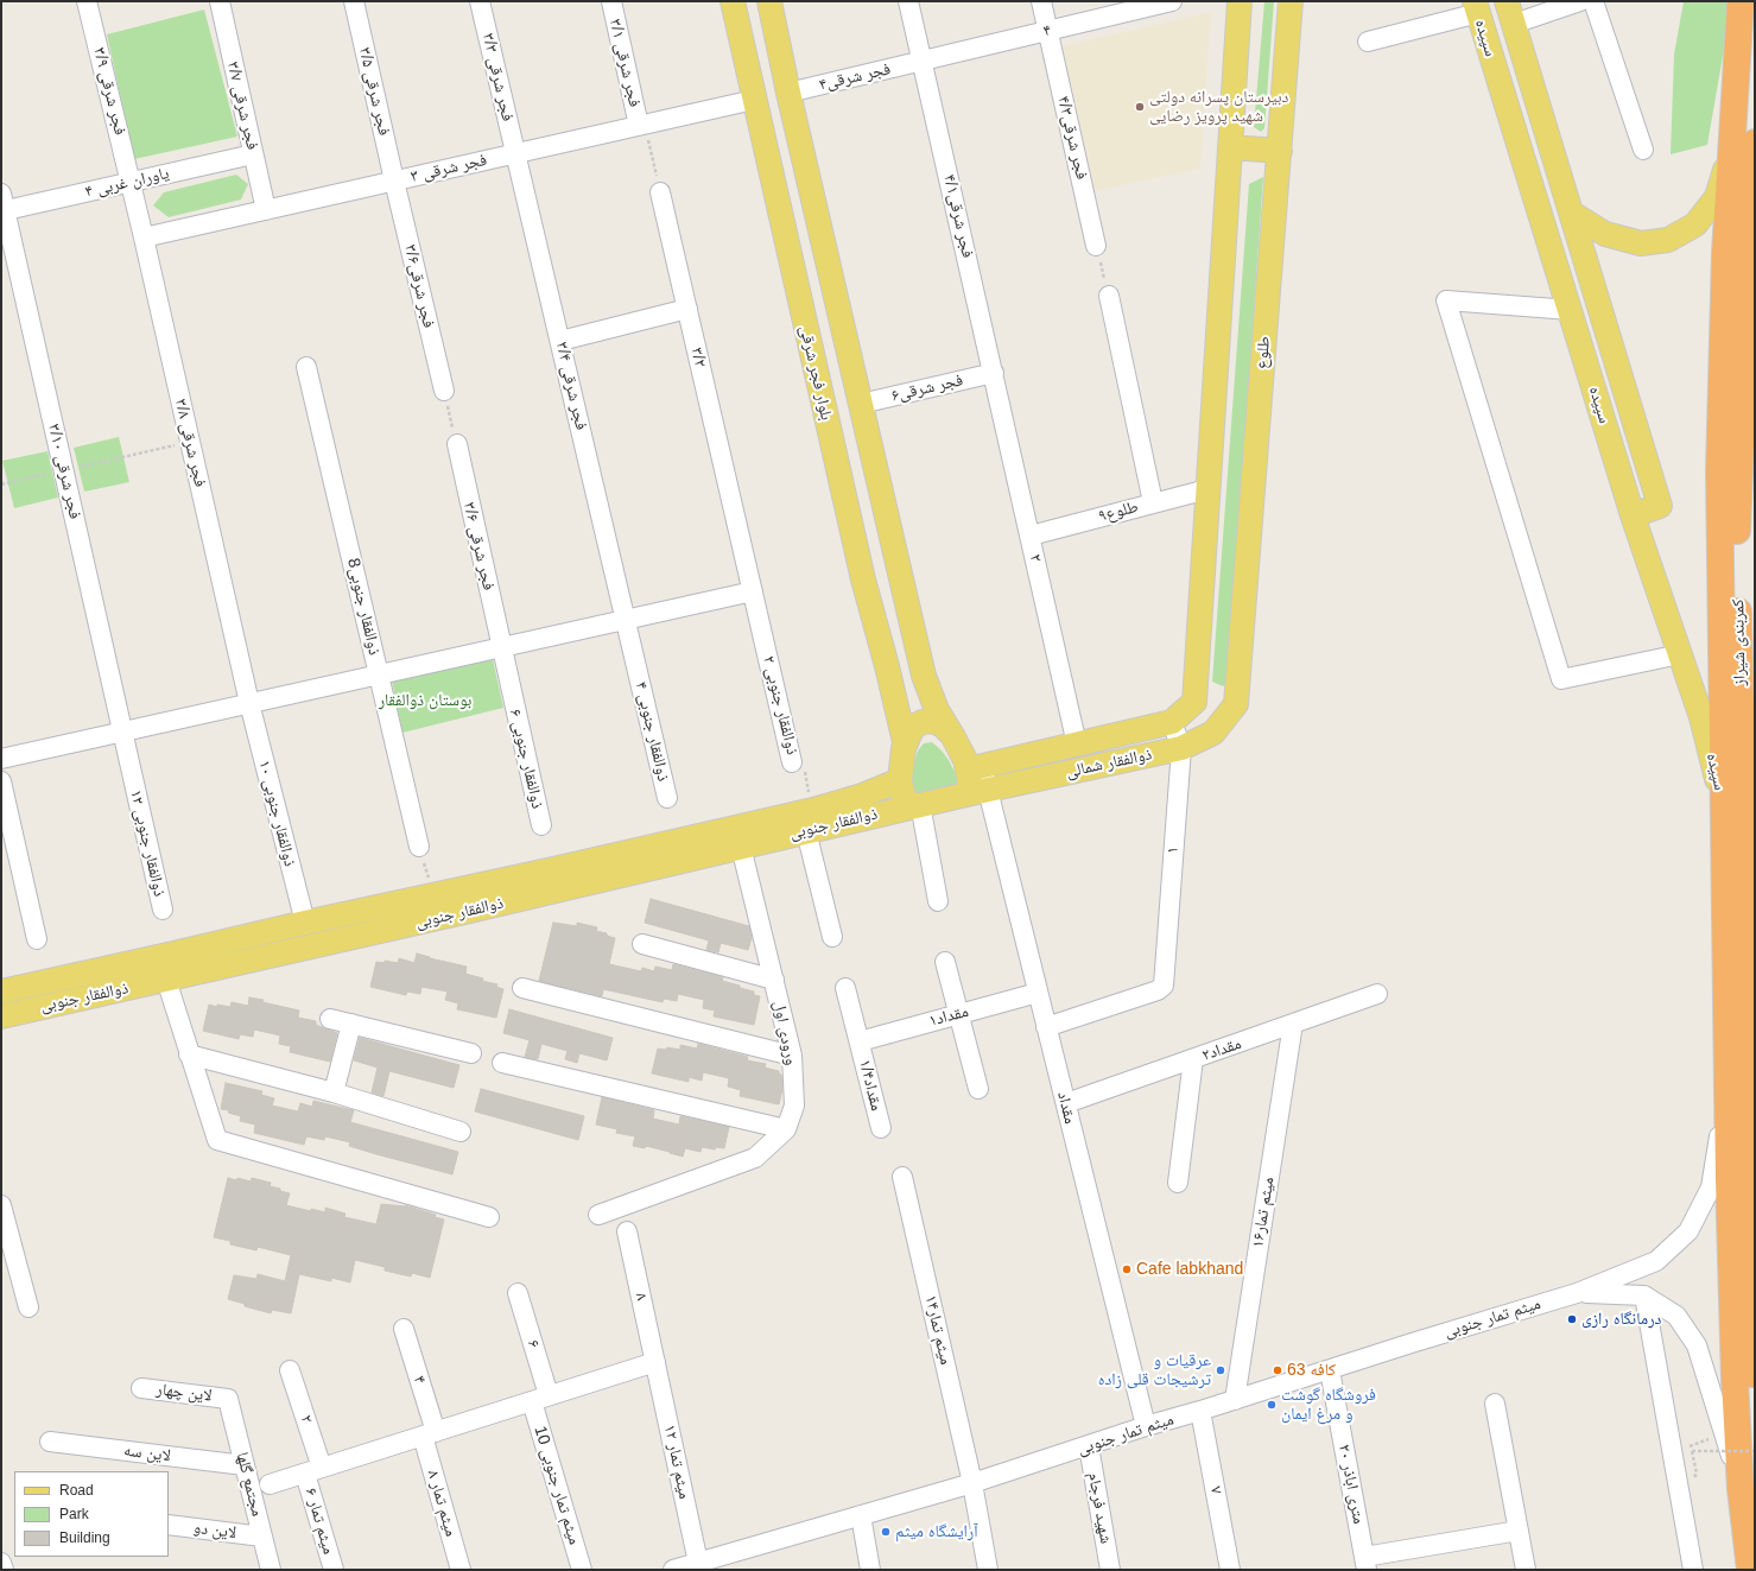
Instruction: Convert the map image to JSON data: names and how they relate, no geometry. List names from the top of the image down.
{
  "streets": {
    "highway": ["کمربندی شیراز"],
    "main road": [
      "سپیده",
      "طلوع",
      "بلوار فجر شرقی",
      "ذوالفقار شمالی",
      "ذوالفقار جنوبی"
    ],
    "street": [
      "۴",
      "۳/۱ فجر شرقی",
      "۳/۳ فجر شرقی",
      "فجر شرقی۴",
      "۳/۹ فجر شرقی",
      "۳/۵ فجر شرقی",
      "۳/۷ فجر شرقی",
      "فجر شرقی۴/۳",
      "۳ فجر شرقی",
      "۴ یاوران غربی",
      "فجر شرقی۴/۱",
      "فجر شرقی۳/۶",
      "۳/۲",
      "۳/۴ فجر شرقی",
      "فجر شرقی۶",
      "۳/۸ فجر شرقی",
      "۳/۱۰ فجر شرقی",
      "طلوع۹",
      "۳/۶ فجر شرقی",
      "۲",
      "8ذوالفقار جنوبی",
      "۲ ذوالفقار جنوبی",
      "۴ ذوالفقار جنوبی",
      "۶ ذوالفقار جنوبی",
      "۱۰ ذوالفقار جنوبی",
      "۱۲ ذوالفقار جنوبی",
      "۱",
      "مقداد۱",
      "ورودی اول",
      "مقداد۲",
      "مقداد۱/۴",
      "مقداد",
      "میثم تمار۱۶",
      "۸",
      "میثم تمار جنوبی",
      "میثم تمار۱۴",
      "۶",
      "لاین چهار",
      "لاین سه",
      "میثم تمار ۱۲",
      "مجتمع گلها",
      "۲۰ متری اباذر",
      "میثم تمار جنوبی 10",
      "۷",
      "میثم تمار ۸",
      "شهید فرجام",
      "میثم تمار ۶",
      "لاین دو"
    ]
  },
  "crossings": [
    ["۴", "فجر شرقی۴"],
    ["۴", "فجر شرقی۴/۳"],
    ["۴", "فجر شرقی۴/۱"],
    ["۴", "میثم تمار ۸"],
    ["۳/۱ فجر شرقی", "۳ فجر شرقی"],
    ["۳/۳ فجر شرقی", "۳ فجر شرقی"],
    ["۳/۳ فجر شرقی", "۳/۴ فجر شرقی"],
    ["فجر شرقی۴", "فجر شرقی۴/۱"],
    ["۳/۹ فجر شرقی", "۴ یاوران غربی"],
    ["۳/۹ فجر شرقی", "۳/۸ فجر شرقی"],
    ["۳/۵ فجر شرقی", "۳ فجر شرقی"],
    ["۳/۵ فجر شرقی", "فجر شرقی۳/۶"],
    ["۳/۷ فجر شرقی", "۳ فجر شرقی"],
    ["۳/۷ فجر شرقی", "۴ یاوران غربی"],
    ["۳ فجر شرقی", "فجر شرقی۳/۶"],
    ["۳ فجر شرقی", "بلوار فجر شرقی"],
    ["۳ فجر شرقی", "۳/۴ فجر شرقی"],
    ["۳ فجر شرقی", "۳/۸ فجر شرقی"],
    ["۴ یاوران غربی", "۳/۸ فجر شرقی"],
    ["۴ یاوران غربی", "۳/۱۰ فجر شرقی"],
    ["فجر شرقی۴/۱", "فجر شرقی۶"],
    ["فجر شرقی۴/۱", "۲"],
    ["طلوع", "ذوالفقار شمالی"],
    ["۳/۲", "۲ ذوالفقار جنوبی"],
    ["۳/۴ فجر شرقی", "۴ ذوالفقار جنوبی"],
    ["فجر شرقی۶", "۲"],
    ["۳/۸ فجر شرقی", "۱۰ ذوالفقار جنوبی"],
    ["۳/۱۰ فجر شرقی", "۱۲ ذوالفقار جنوبی"],
    ["طلوع۹", "۲"],
    ["۳/۶ فجر شرقی", "۶ ذوالفقار جنوبی"],
    ["۲", "ذوالفقار شمالی"],
    ["۲", "میثم تمار ۶"],
    ["۲ ذوالفقار جنوبی", "ذوالفقار جنوبی"],
    ["ذوالفقار شمالی", "ذوالفقار جنوبی"],
    ["ذوالفقار شمالی", "۱"],
    ["ذوالفقار شمالی", "مقداد"],
    ["۱۰ ذوالفقار جنوبی", "ذوالفقار جنوبی"],
    ["ذوالفقار جنوبی", "ورودی اول"],
    ["۱", "مقداد"],
    ["مقداد۱", "مقداد۱/۴"],
    ["مقداد۱", "مقداد"],
    ["مقداد۲", "مقداد"],
    ["مقداد۲", "میثم تمار۱۶"],
    ["مقداد", "میثم تمار جنوبی"],
    ["میثم تمار۱۶", "میثم تمار جنوبی"],
    ["۸", "میثم تمار ۱۲"],
    ["میثم تمار جنوبی", "میثم تمار۱۴"],
    ["میثم تمار جنوبی", "میثم تمار ۱۲"],
    ["میثم تمار جنوبی", "۲۰ متری اباذر"],
    ["میثم تمار جنوبی", "۷"],
    ["میثم تمار جنوبی", "شهید فرجام"],
    ["۶", "میثم تمار جنوبی 10"],
    ["لاین چهار", "مجتمع گلها"],
    ["لاین سه", "مجتمع گلها"],
    ["مجتمع گلها", "لاین دو"]
  ],
  "parks": ["بوستان ذوالفقار"],
  "places": [
    "دبیرستان پسرانه دولتی شهید پرویز رضایی",
    "Cafe labkhand",
    "درمانگاه رازی",
    "عرقیات و ترشیجات قلی زاده",
    "کافه 63",
    "فروشگاه گوشت و مرغ ایمان",
    "آرایشگاه میثم"
  ],
  "legend": ["Road", "Park", "Building"]
}
